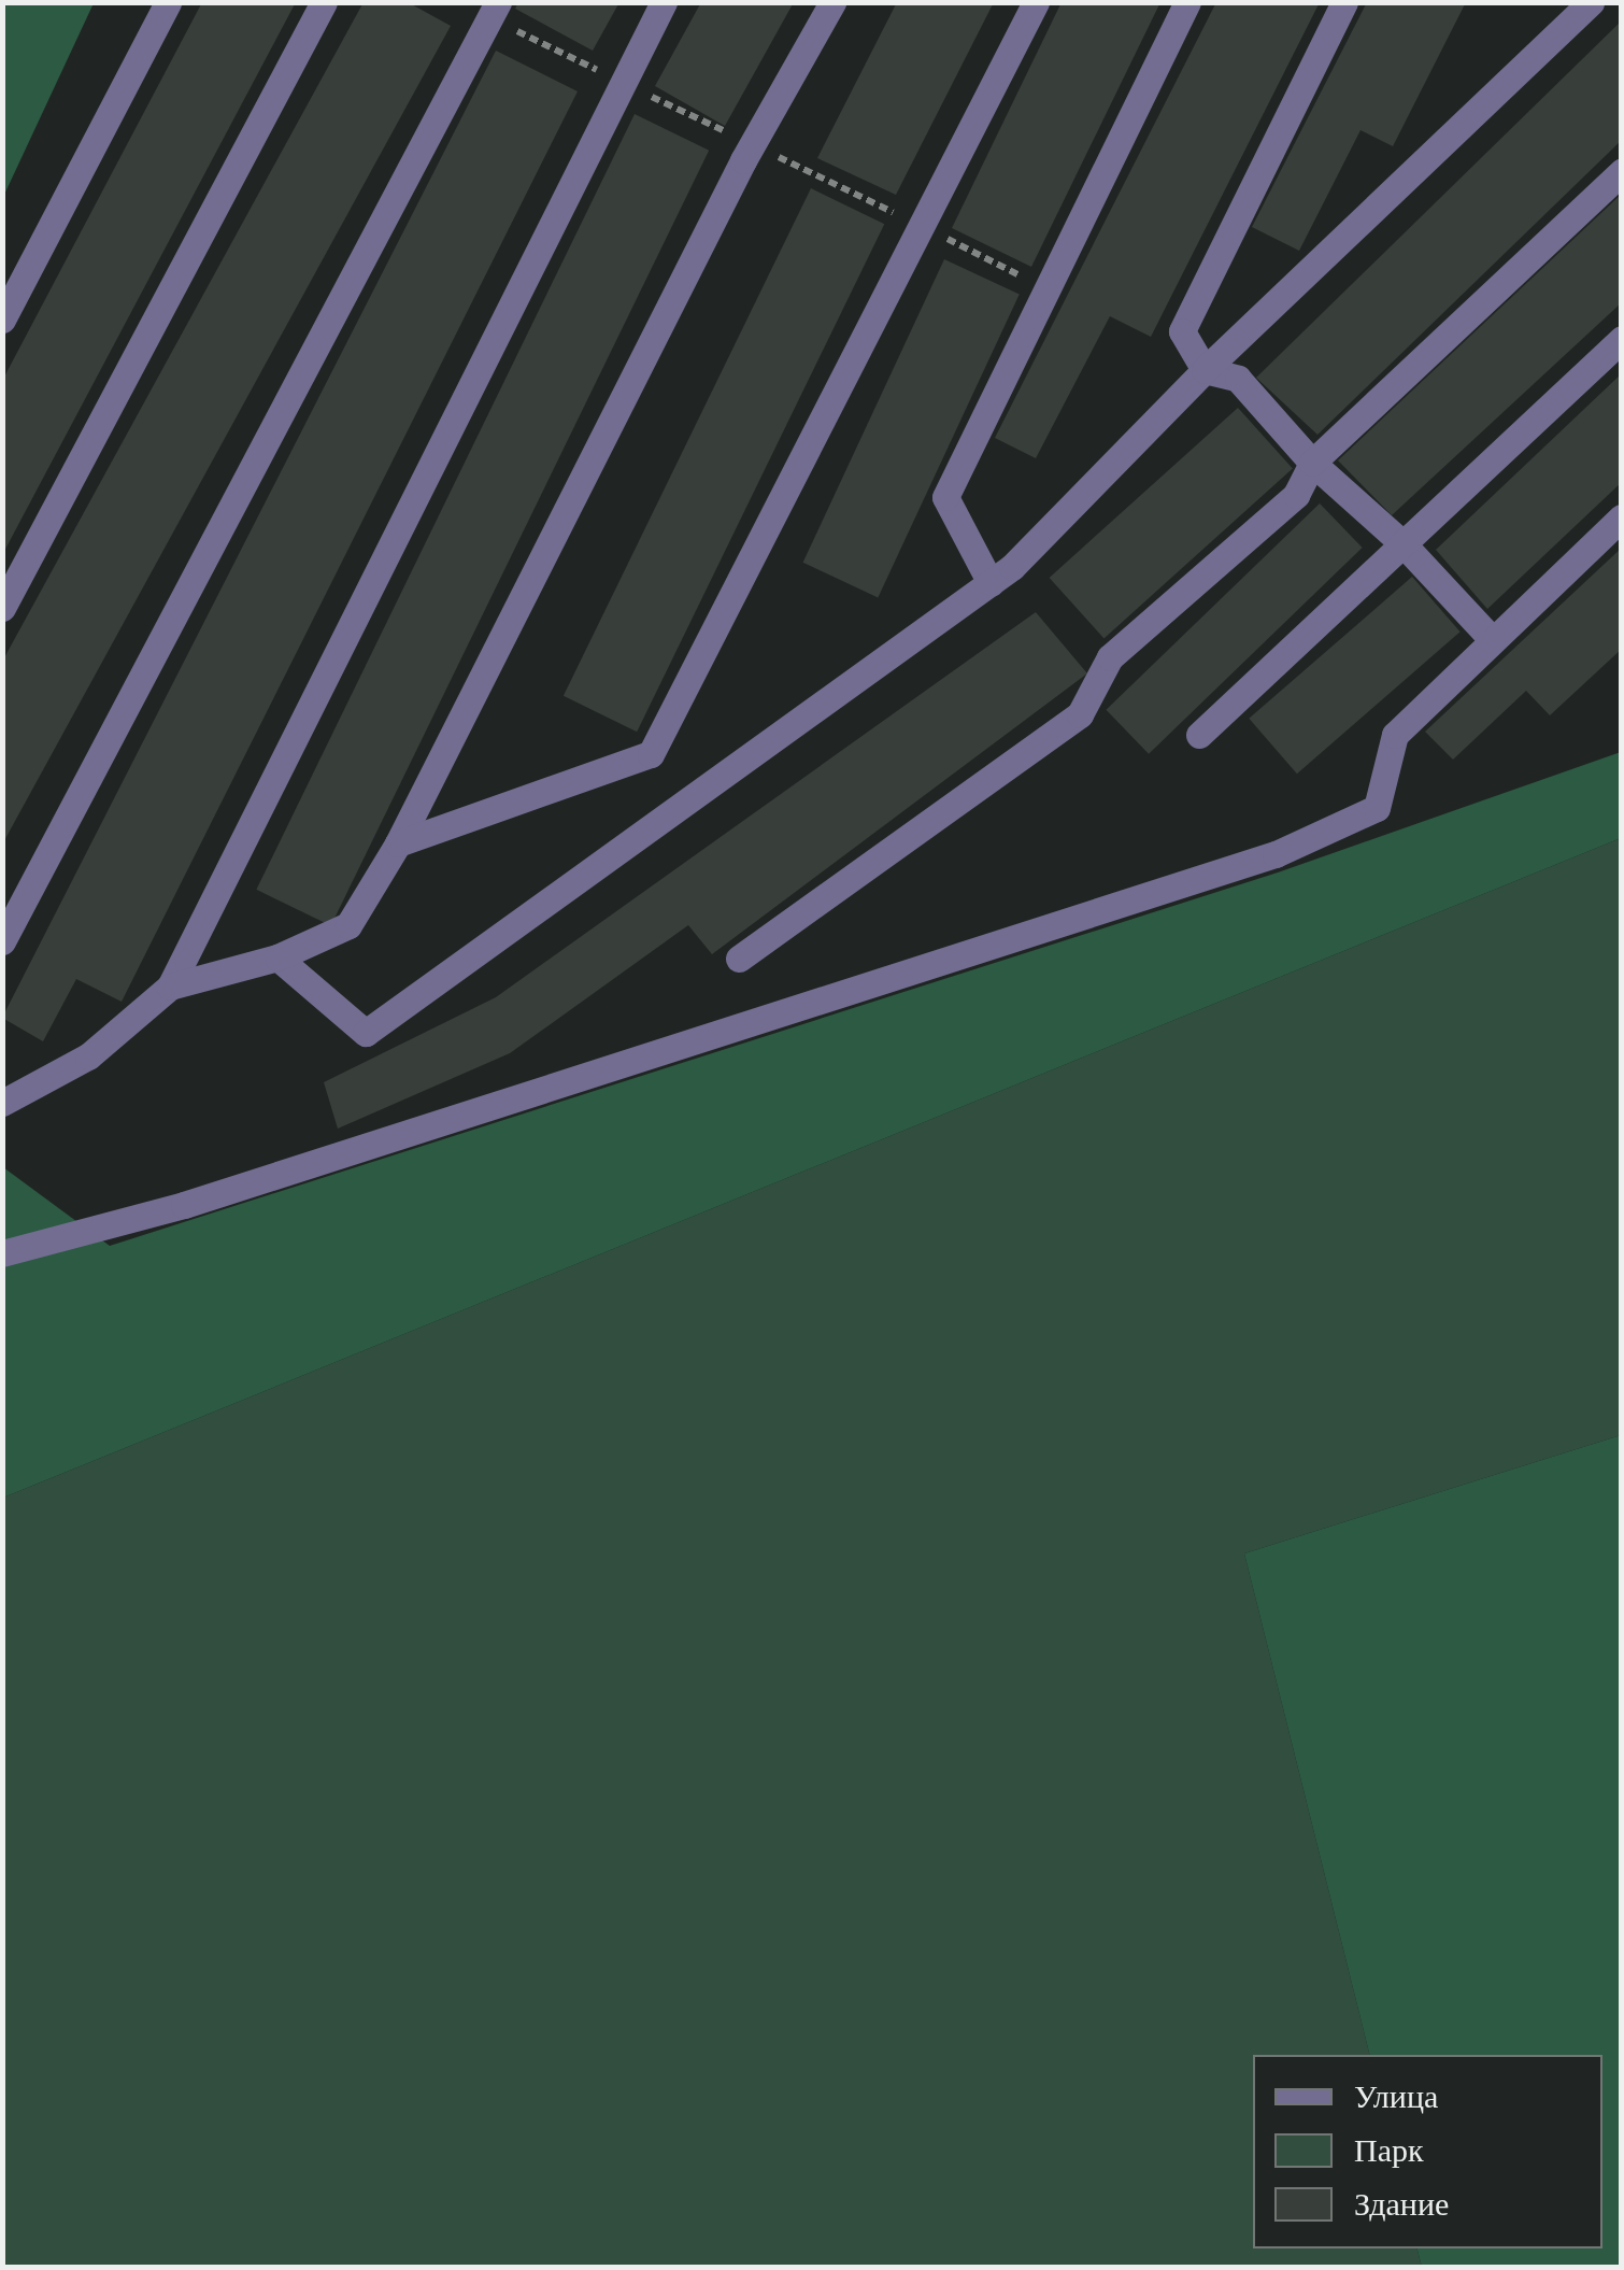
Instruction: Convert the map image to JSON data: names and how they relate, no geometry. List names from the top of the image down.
{
  "legend": ["Улица", "Парк", "Здание"]
}
